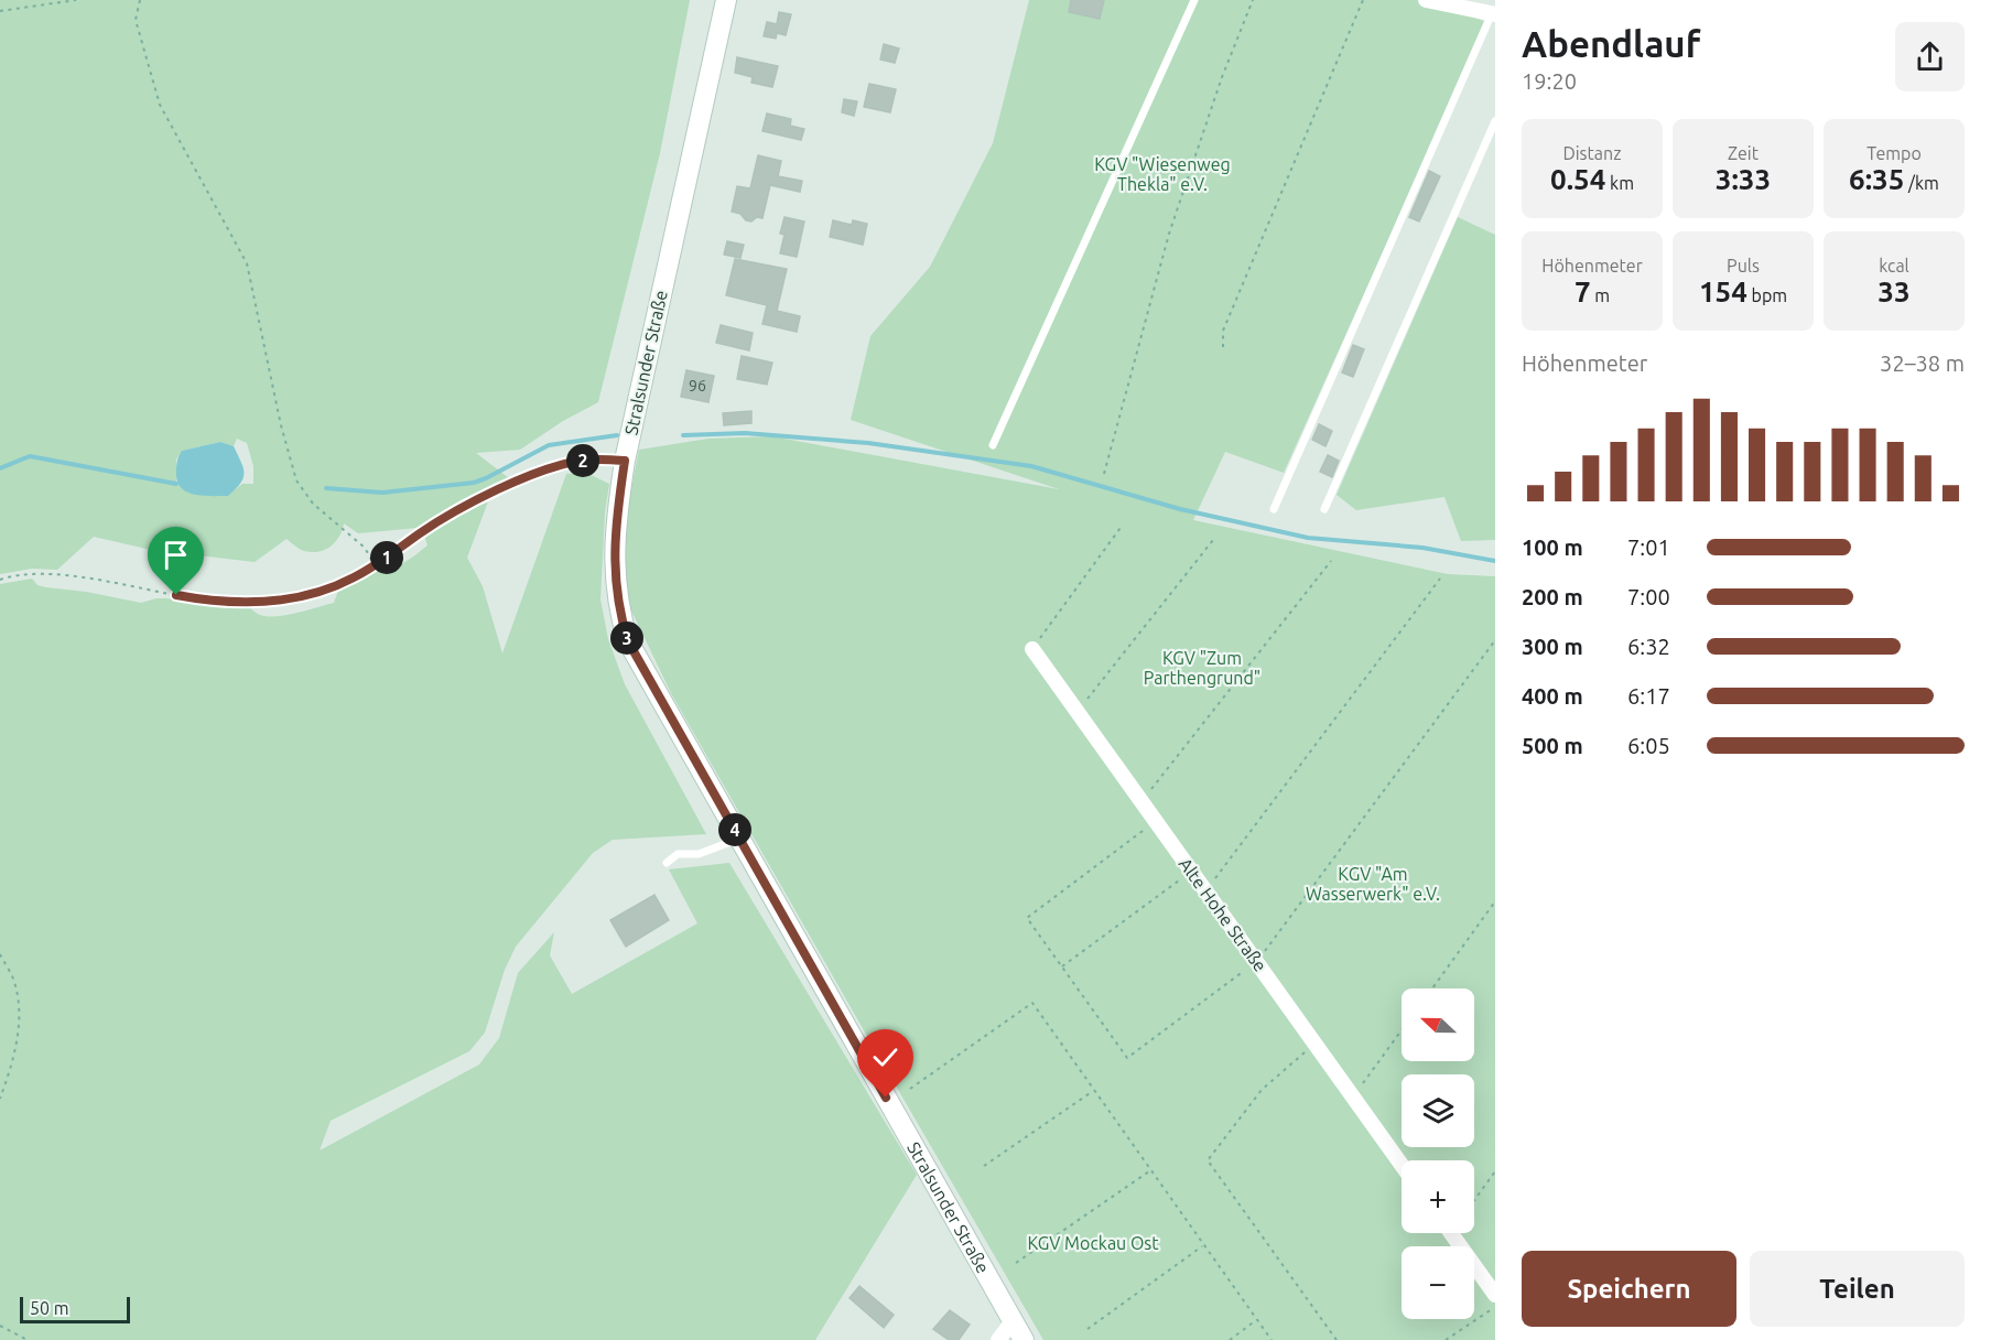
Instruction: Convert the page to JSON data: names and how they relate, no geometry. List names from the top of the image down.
{
  "streets": {
    "street": ["Stralsunder Straße", "Alte Hohe Straße"]
  },
  "parks": [
    "KGV \"Wiesenweg Thekla\" e.V.",
    "KGV \"Zum Parthengrund\"",
    "KGV \"Am Wasserwerk\" e.V.",
    "KGV Mockau Ost"
  ],
  "house_numbers": ["96"],
  "scale_bar": "50 m",
  "north": "left",
  "page": {
    "heading": ["Abendlauf", "19:20"],
    "stats": [
      ["Distanz", "0.54 km"],
      ["Zeit", "3:33"],
      ["Tempo", "6:35 /km"],
      ["Höhenmeter", "7 m"],
      ["Puls", "154 bpm"],
      ["kcal", "33"]
    ],
    "chart": ["Höhenmeter", "32–38 m"],
    "pins": [
      "2",
      "1",
      "3",
      "4"
    ],
    "list": [
      {
        "name": "100 m",
        "note": "7:01"
      },
      {
        "name": "200 m",
        "note": "7:00"
      },
      {
        "name": "300 m",
        "note": "6:32"
      },
      {
        "name": "400 m",
        "note": "6:17"
      },
      {
        "name": "500 m",
        "note": "6:05"
      }
    ],
    "map_buttons": ["+", "−"],
    "buttons": ["Speichern", "Teilen"],
    "scale": "50 m"
  }
}
